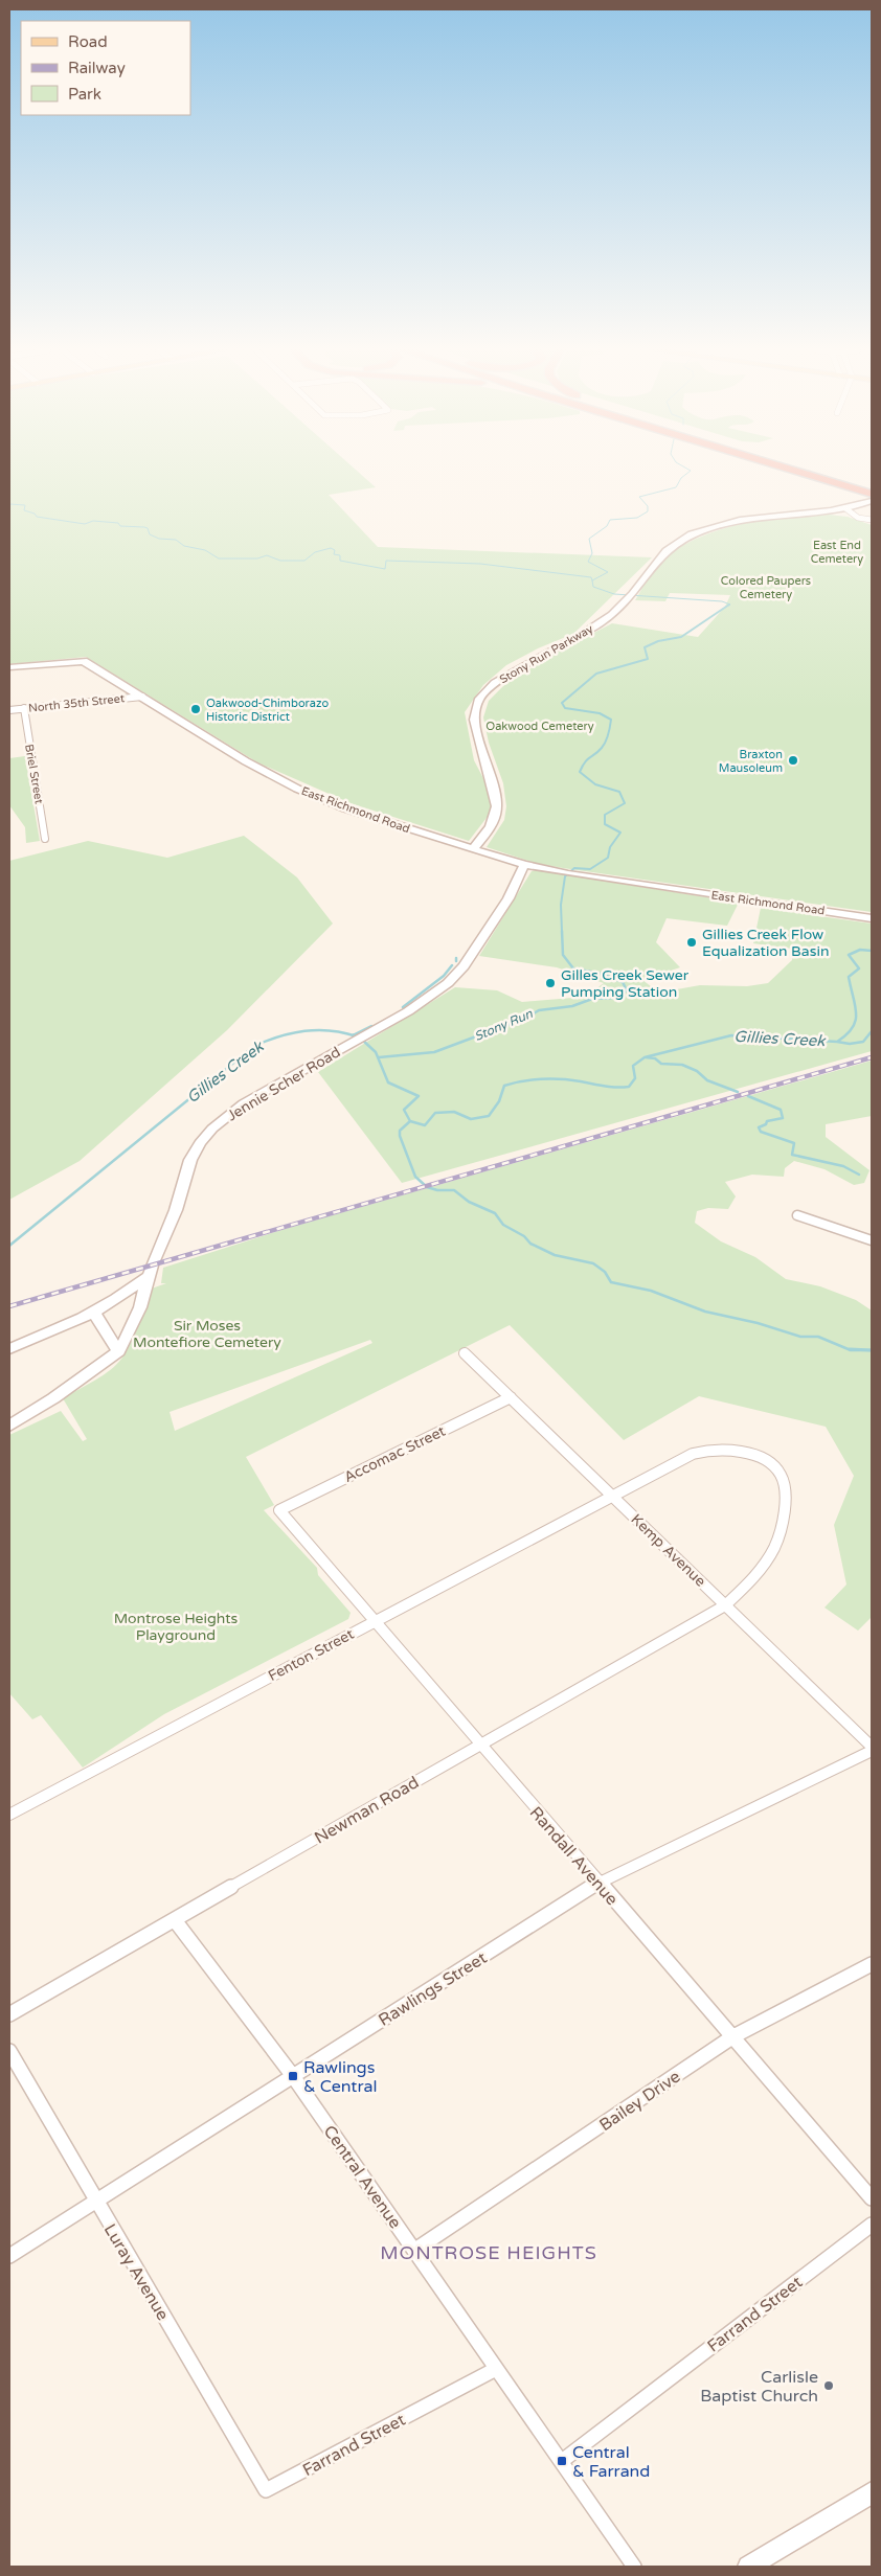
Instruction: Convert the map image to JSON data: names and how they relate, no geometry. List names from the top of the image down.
{
  "streets": {
    "street": [
      "Stony Run Parkway",
      "North 35th Street",
      "Briel Street",
      "East Richmond Road",
      "Jennie Scher Road",
      "Accomac Street",
      "Kemp Avenue",
      "Fenton Street",
      "Newman Road",
      "Randall Avenue",
      "Rawlings Street",
      "Bailey Drive",
      "Central Avenue",
      "Luray Avenue",
      "Farrand Street"
    ]
  },
  "crossings": [
    ["Stony Run Parkway", "East Richmond Road"],
    ["North 35th Street", "Briel Street"],
    ["North 35th Street", "East Richmond Road"],
    ["East Richmond Road", "Jennie Scher Road"],
    ["Accomac Street", "Kemp Avenue"],
    ["Accomac Street", "Randall Avenue"],
    ["Kemp Avenue", "Fenton Street"],
    ["Kemp Avenue", "Newman Road"],
    ["Kemp Avenue", "Rawlings Street"],
    ["Fenton Street", "Newman Road"],
    ["Fenton Street", "Randall Avenue"],
    ["Newman Road", "Randall Avenue"],
    ["Newman Road", "Central Avenue"],
    ["Randall Avenue", "Rawlings Street"],
    ["Randall Avenue", "Bailey Drive"],
    ["Rawlings Street", "Central Avenue"],
    ["Rawlings Street", "Luray Avenue"],
    ["Bailey Drive", "Central Avenue"],
    ["Central Avenue", "Farrand Street"],
    ["Luray Avenue", "Farrand Street"]
  ],
  "districts": ["MONTROSE HEIGHTS"],
  "water": ["Stony Run", "Gillies Creek"],
  "parks": [
    "East End Cemetery",
    "Colored Paupers Cemetery",
    "Oakwood Cemetery",
    "Sir Moses Montefiore Cemetery",
    "Montrose Heights Playground"
  ],
  "places": {
    "other": [
      "Oakwood-Chimborazo Historic District",
      "Braxton Mausoleum",
      "Gillies Creek Flow Equalization Basin",
      "Gilles Creek Sewer Pumping Station",
      "Carlisle Baptist Church"
    ],
    "transit": ["Rawlings & Central", "Central & Farrand"]
  },
  "legend": ["Road", "Railway", "Park"]
}
